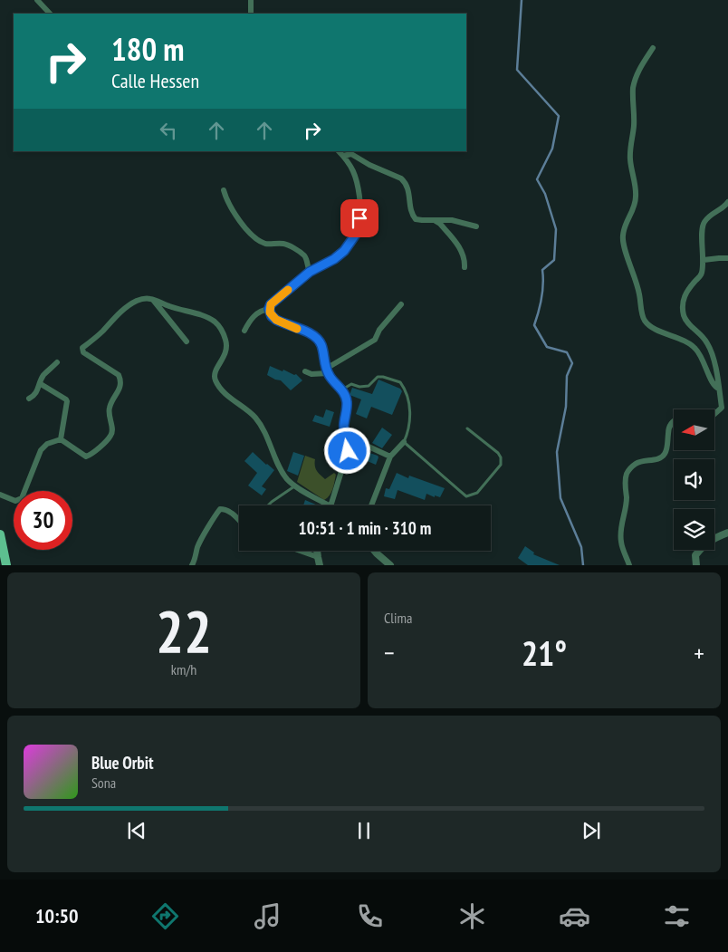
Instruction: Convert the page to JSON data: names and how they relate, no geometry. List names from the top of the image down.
{
  "north": "left",
  "page": {
    "turn": ["180 m", "Calle Hessen"],
    "limit": "30",
    "trip": "10:51 · 1 min · 310 m",
    "tile": [
      ["22", "km/h"],
      "Clima"
    ],
    "heat": ["−", "21°", "+"],
    "song": ["Blue Orbit", "Sona"],
    "tabs": "10:50"
  }
}
